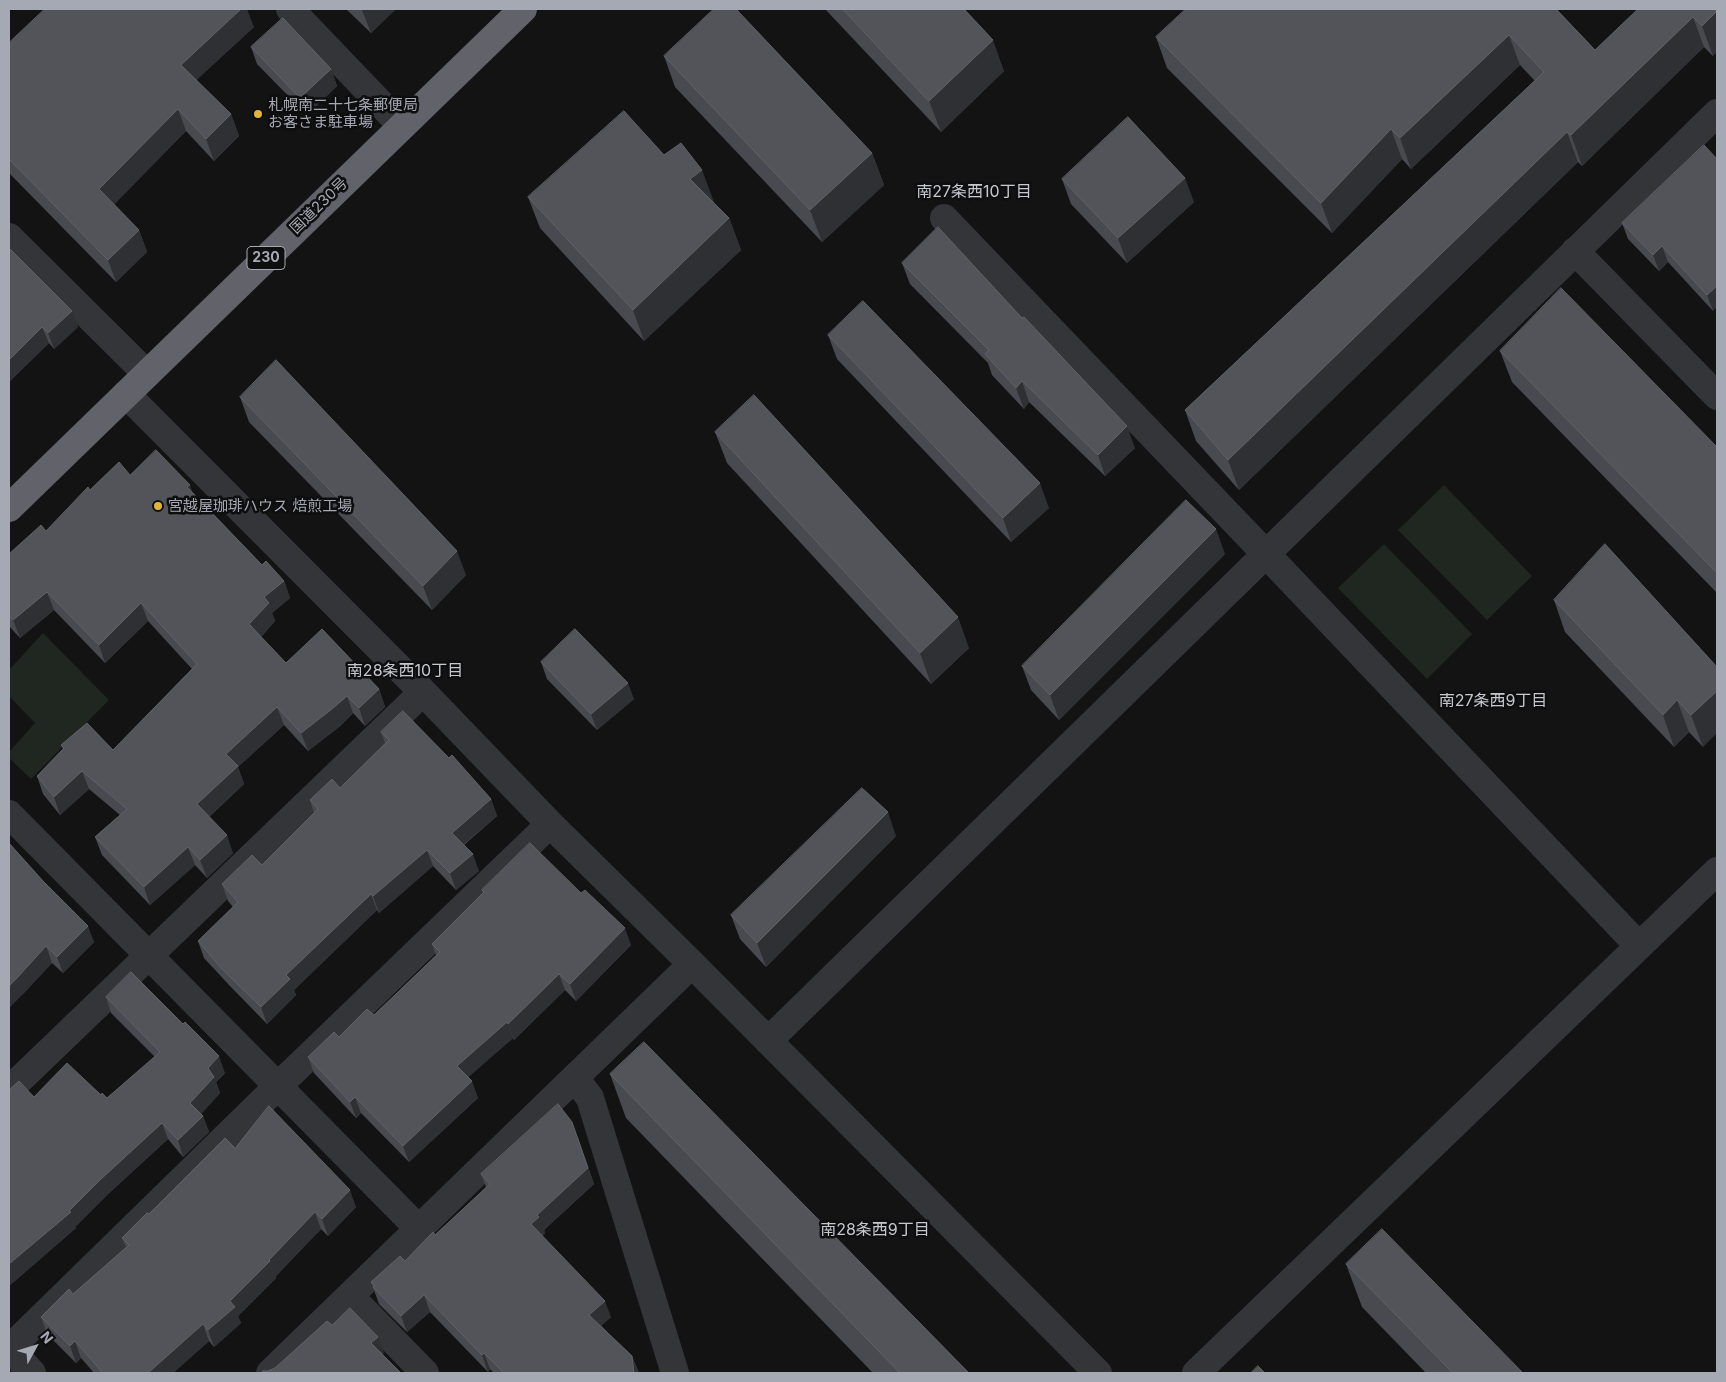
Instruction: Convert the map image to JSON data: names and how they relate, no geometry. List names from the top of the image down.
{
  "streets": {
    "highway": ["国道230号", "230"]
  },
  "districts": [
    "南27条西10丁目",
    "南28条西10丁目",
    "南27条西9丁目",
    "南28条西9丁目"
  ],
  "places": ["札幌南二十七条郵便局 お客さま駐車場", "宮越屋珈琲ハウス 焙煎工場"],
  "north": "top right"
}
